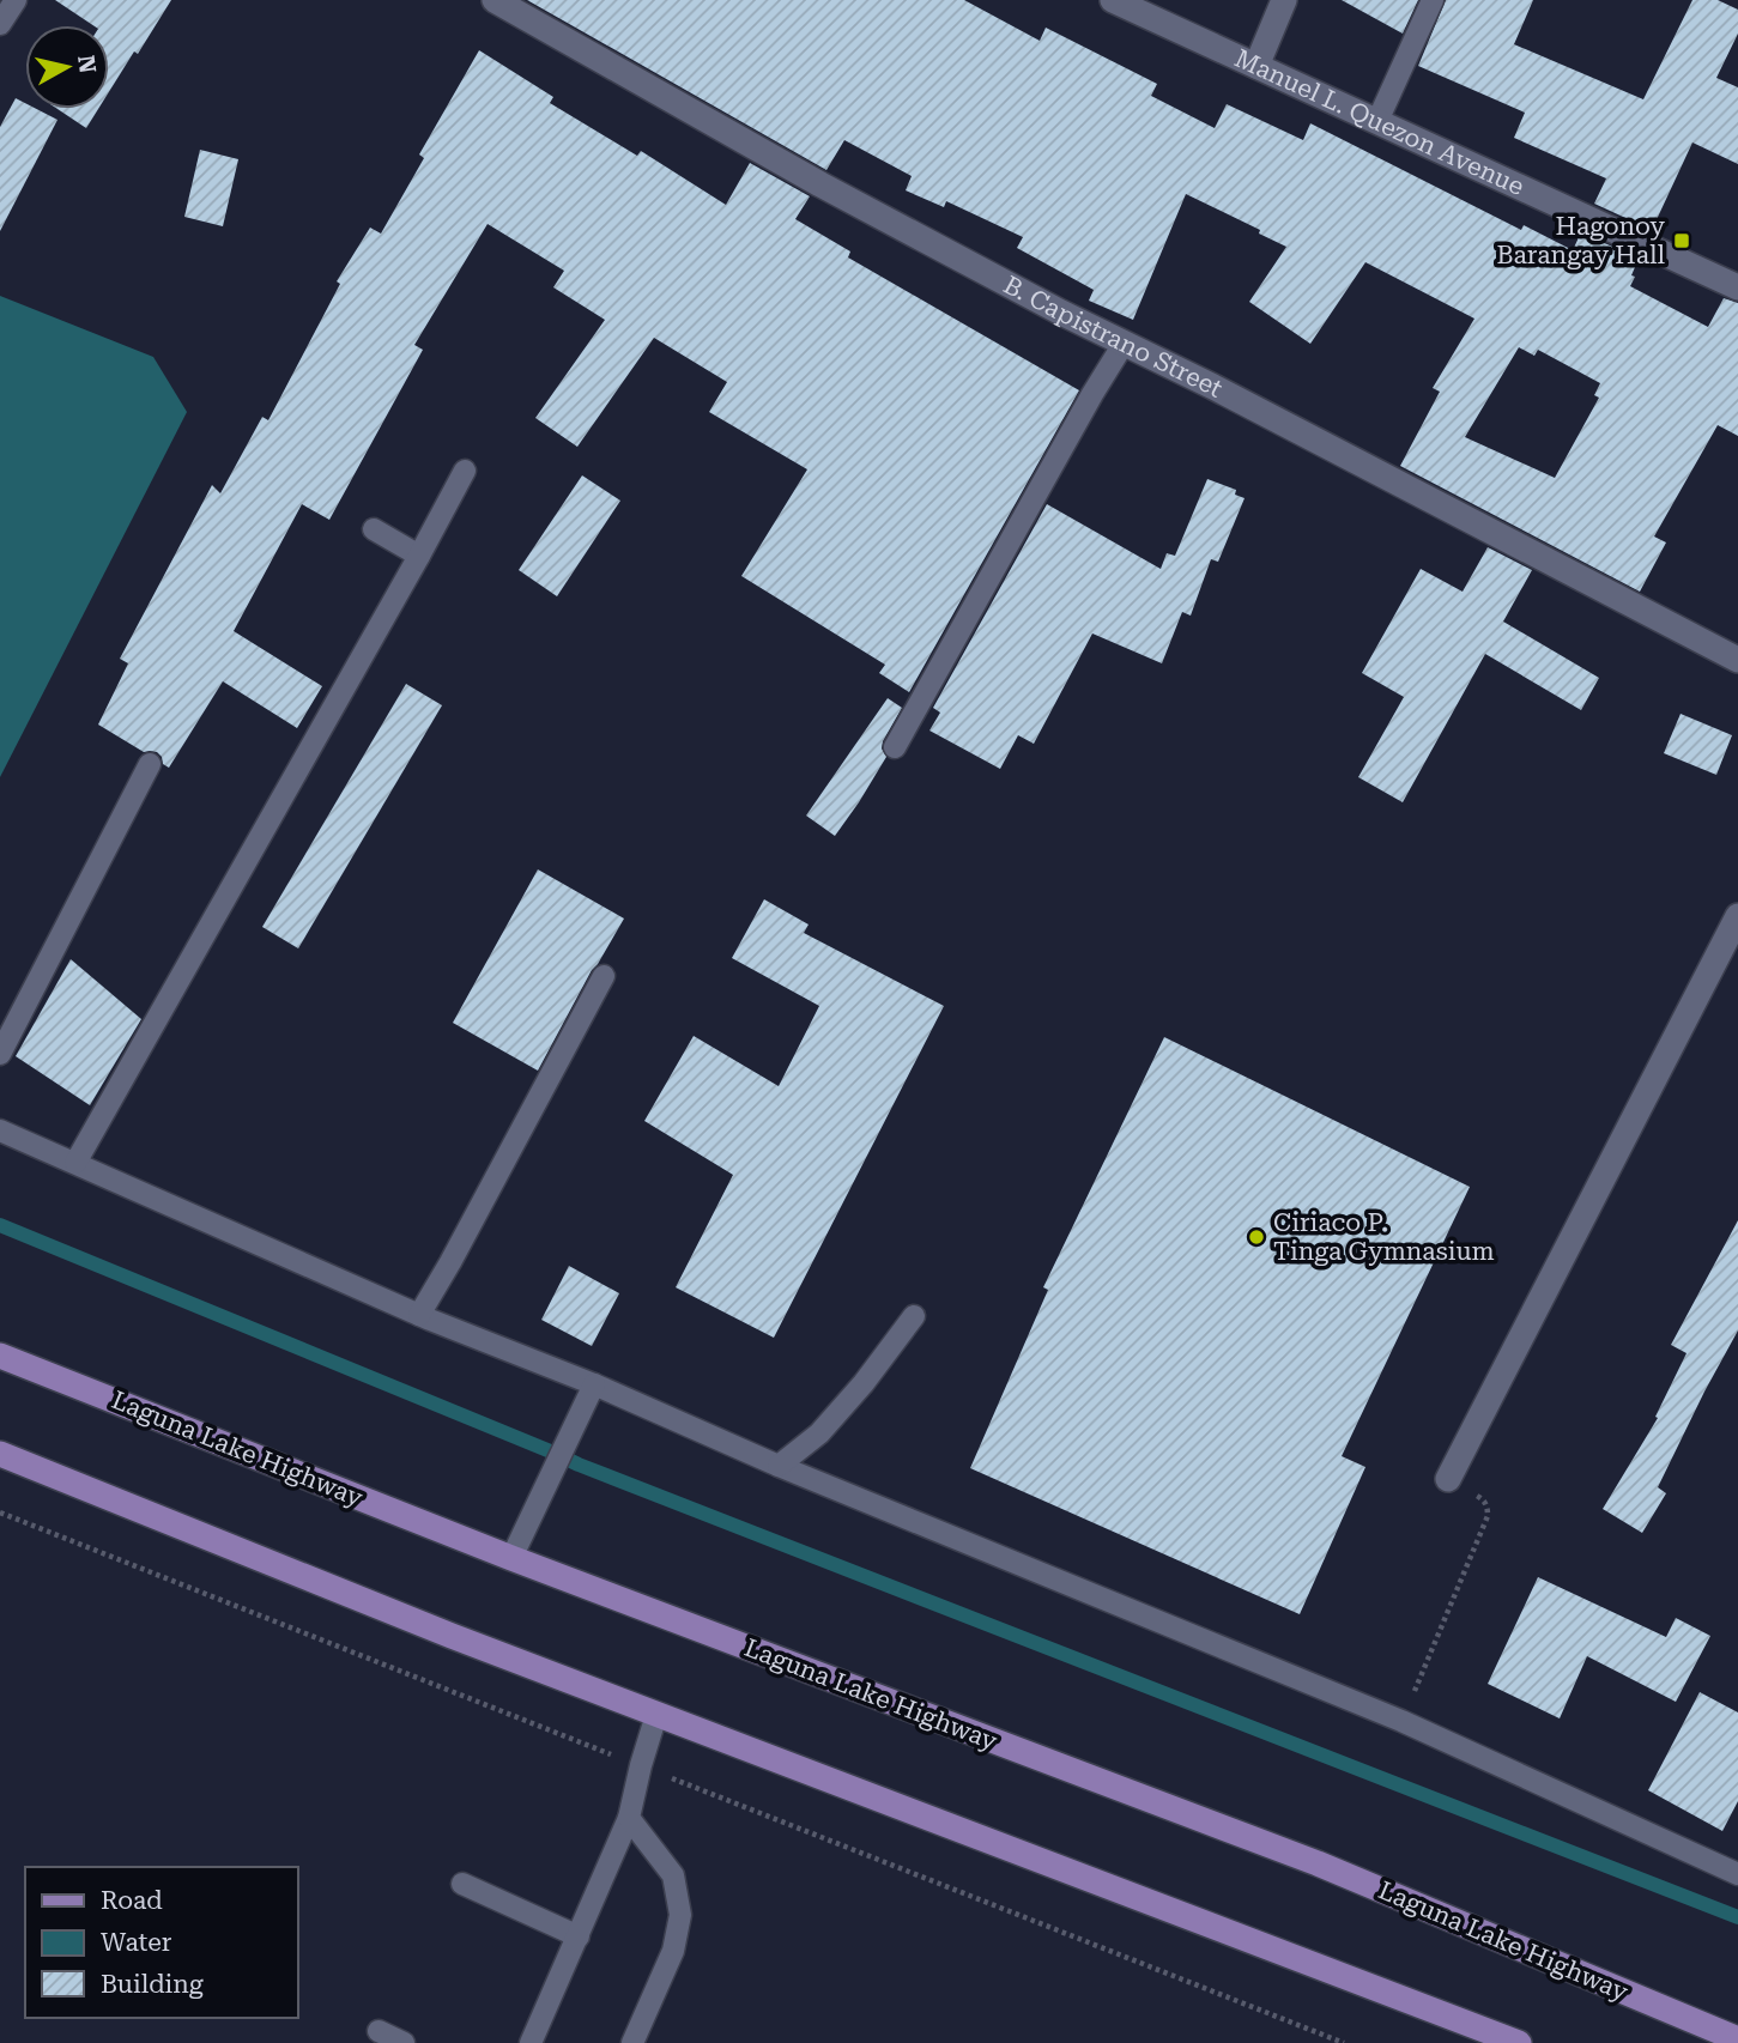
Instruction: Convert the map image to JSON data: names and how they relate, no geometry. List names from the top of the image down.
{
  "streets": {
    "main road": ["Laguna Lake Highway"],
    "street": ["Manuel L. Quezon Avenue", "B. Capistrano Street"]
  },
  "places": {
    "transit": ["Hagonoy Barangay Hall"],
    "other": ["Ciriaco P. Tinga Gymnasium"]
  },
  "legend": ["Road", "Water", "Building"],
  "north": "right"
}
